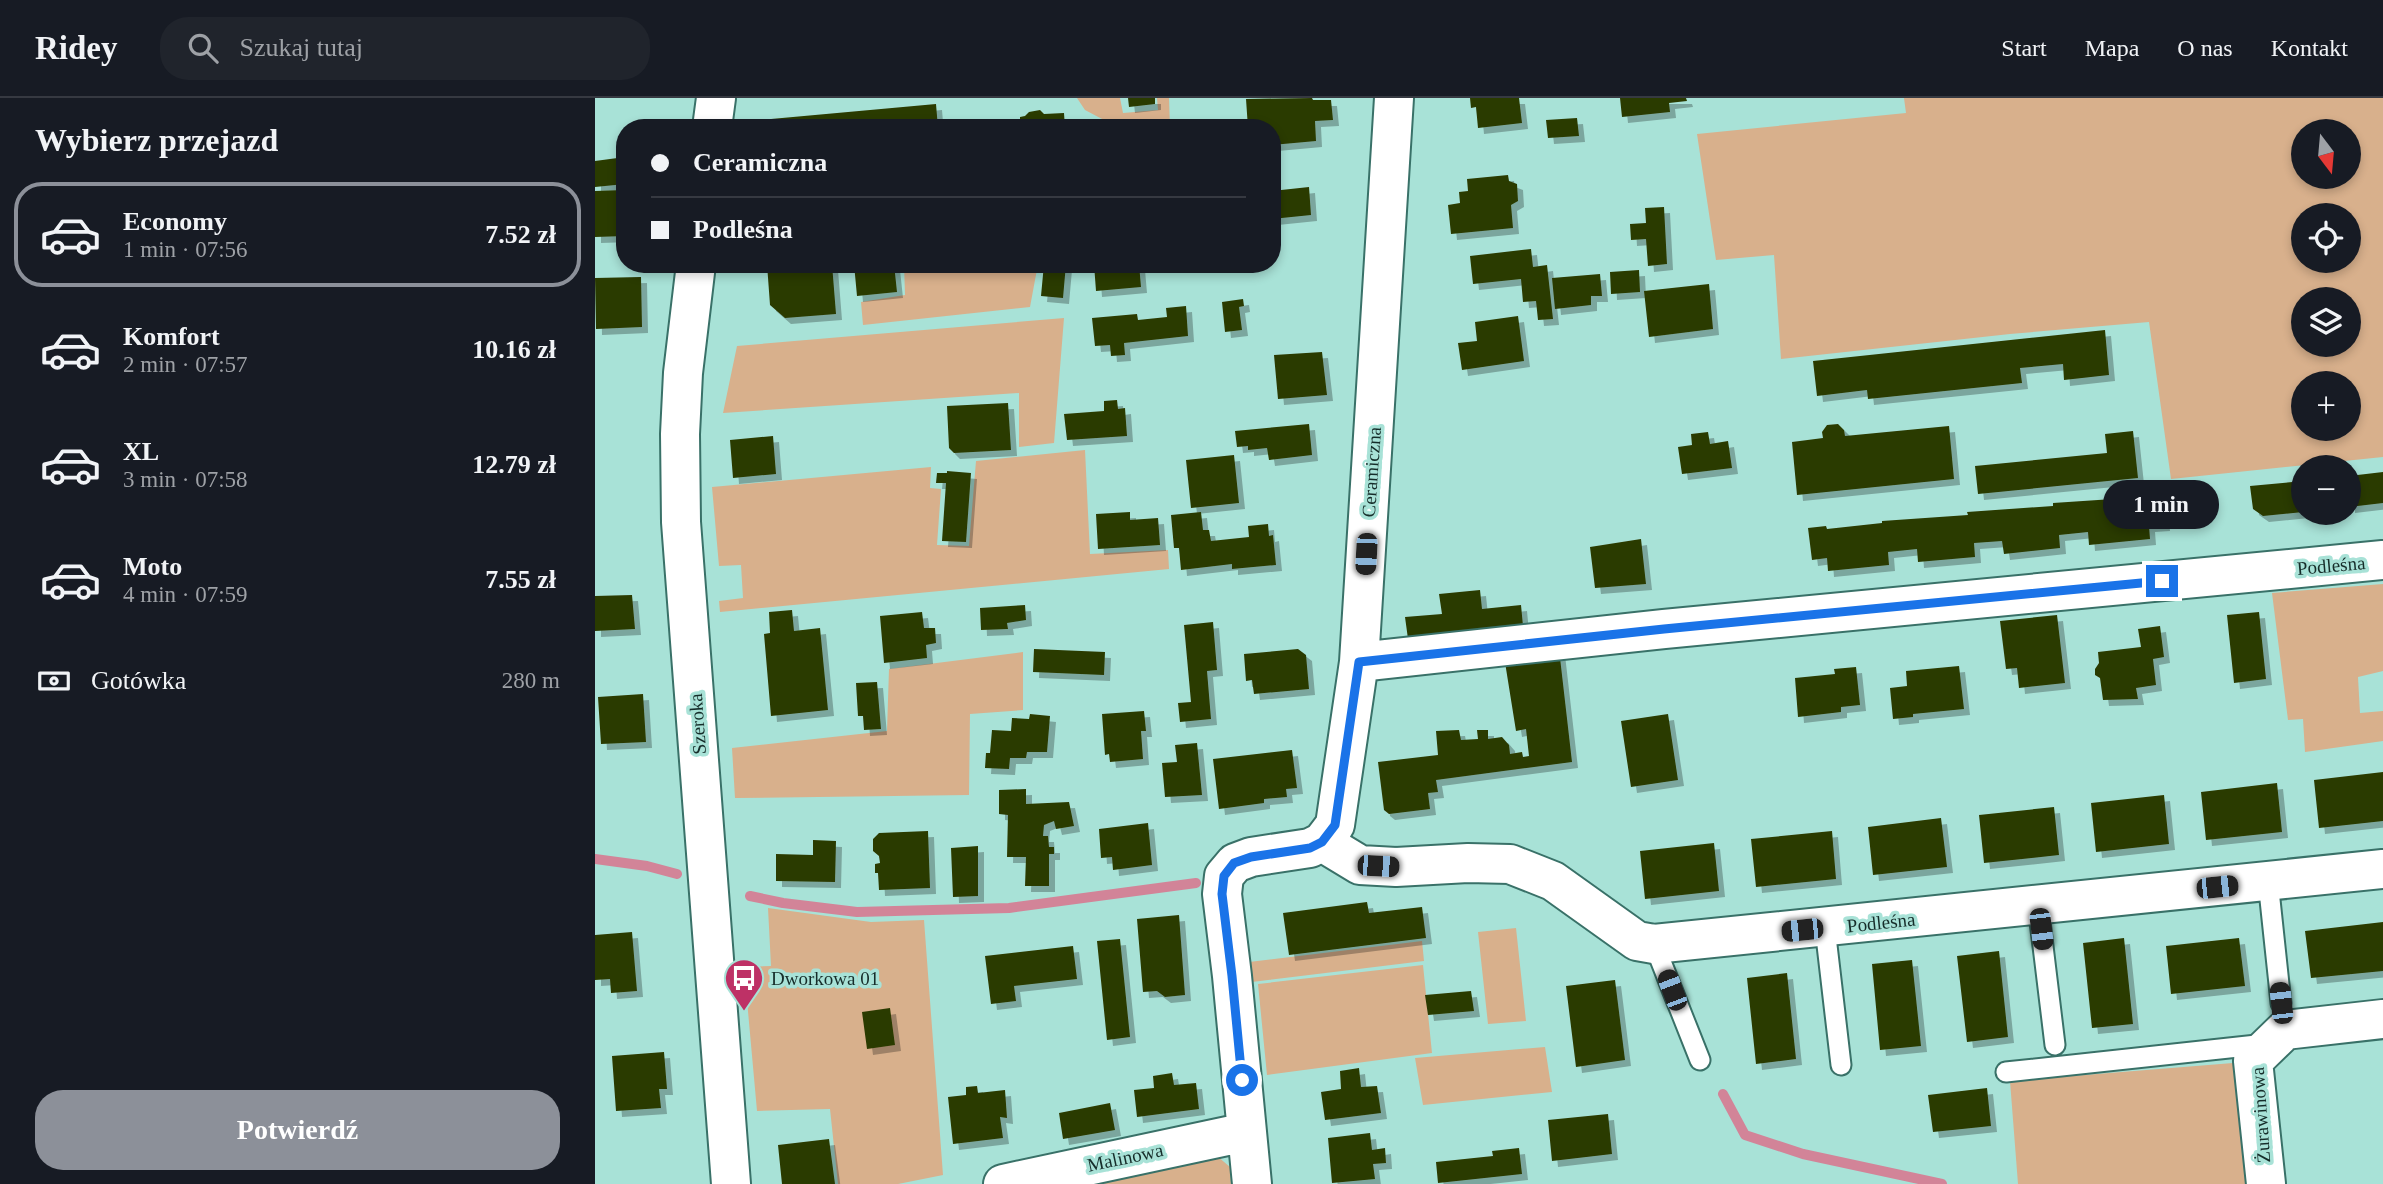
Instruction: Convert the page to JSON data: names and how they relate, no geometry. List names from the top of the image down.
{
  "streets": {
    "street": [
      "Ceramiczna",
      "Podleśna",
      "Szeroka",
      "Żurawinowa",
      "Malinowa"
    ]
  },
  "crossings": [
    ["Ceramiczna", "Podleśna"]
  ],
  "places": {
    "bus stop": ["Dworkowa 01"]
  },
  "north": "bottom",
  "page": {
    "header": "Ridey",
    "search": "Szukaj tutaj",
    "nav": [
      "Start",
      "Mapa",
      "O nas",
      "Kontakt"
    ],
    "heading": "Wybierz przejazd",
    "map_buttons": ["+", "−"],
    "banner": ["Ceramiczna", "Podleśna"],
    "list": [
      {
        "name": "Economy",
        "note": "1 min · 07:56",
        "value": "7.52 zł"
      },
      {
        "name": "Komfort",
        "note": "2 min · 07:57",
        "value": "10.16 zł"
      },
      {
        "name": "XL",
        "note": "3 min · 07:58",
        "value": "12.79 zł"
      },
      {
        "name": "Moto",
        "note": "4 min · 07:59",
        "value": "7.55 zł"
      }
    ],
    "bubble": "1 min",
    "pay": ["Gotówka", "280 m"],
    "buttons": "Potwierdź"
  }
}
